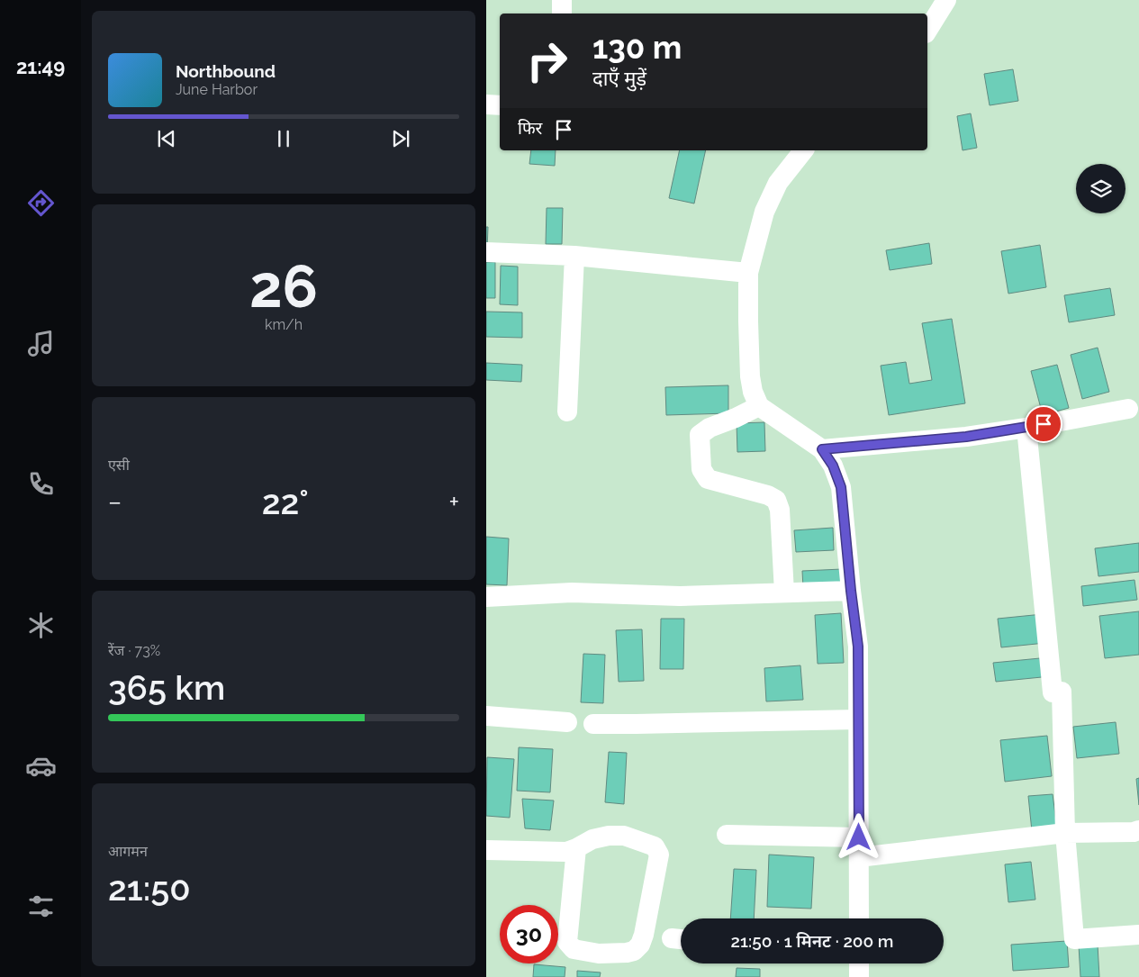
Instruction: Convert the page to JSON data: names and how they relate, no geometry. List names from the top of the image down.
{
  "page": {
    "tabs": "21:49",
    "turn": ["130 m", "दाएँ मुड़ें"],
    "song": ["Northbound", "June Harbor"],
    "then": "फिर",
    "tile": [
      ["26", "km/h"],
      "एसी",
      ["रेंज · 73%", "365 km"],
      ["आगमन", "21:50"]
    ],
    "heat": ["−", "22°", "+"],
    "limit": "30",
    "trip": "21:50 · 1 मिनट · 200 m"
  }
}
